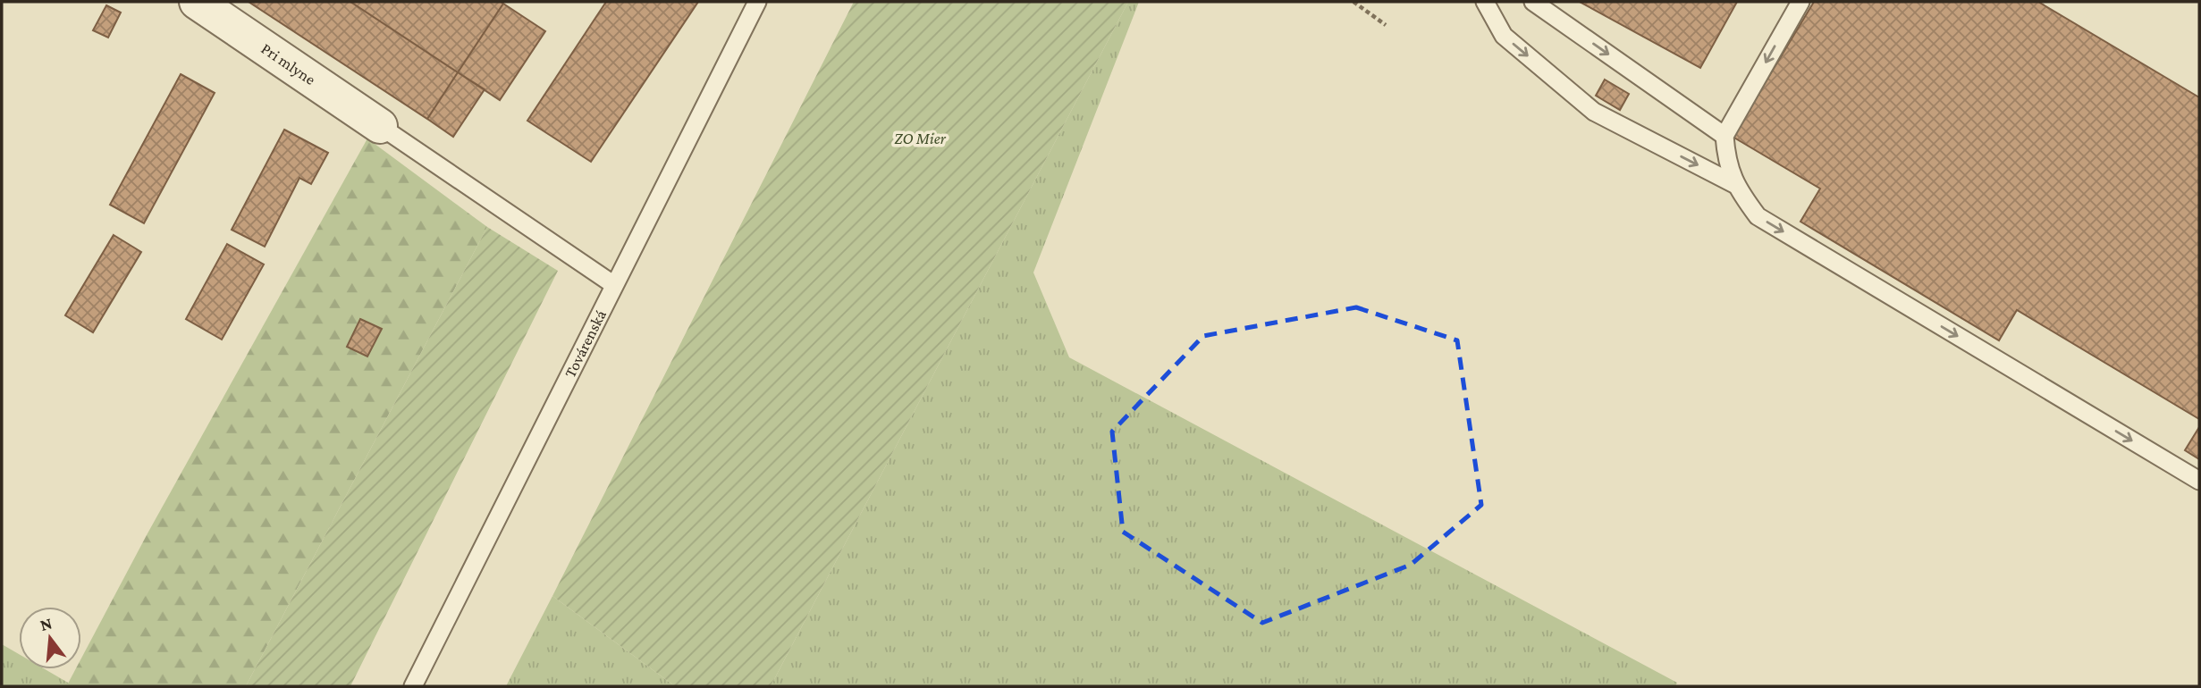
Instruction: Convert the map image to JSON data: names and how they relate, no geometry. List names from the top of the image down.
{
  "streets": {
    "street": ["Pri mlyne"],
    "lane": ["Továrenská"]
  },
  "parks": ["ZO Mier"],
  "north": "top"
}
